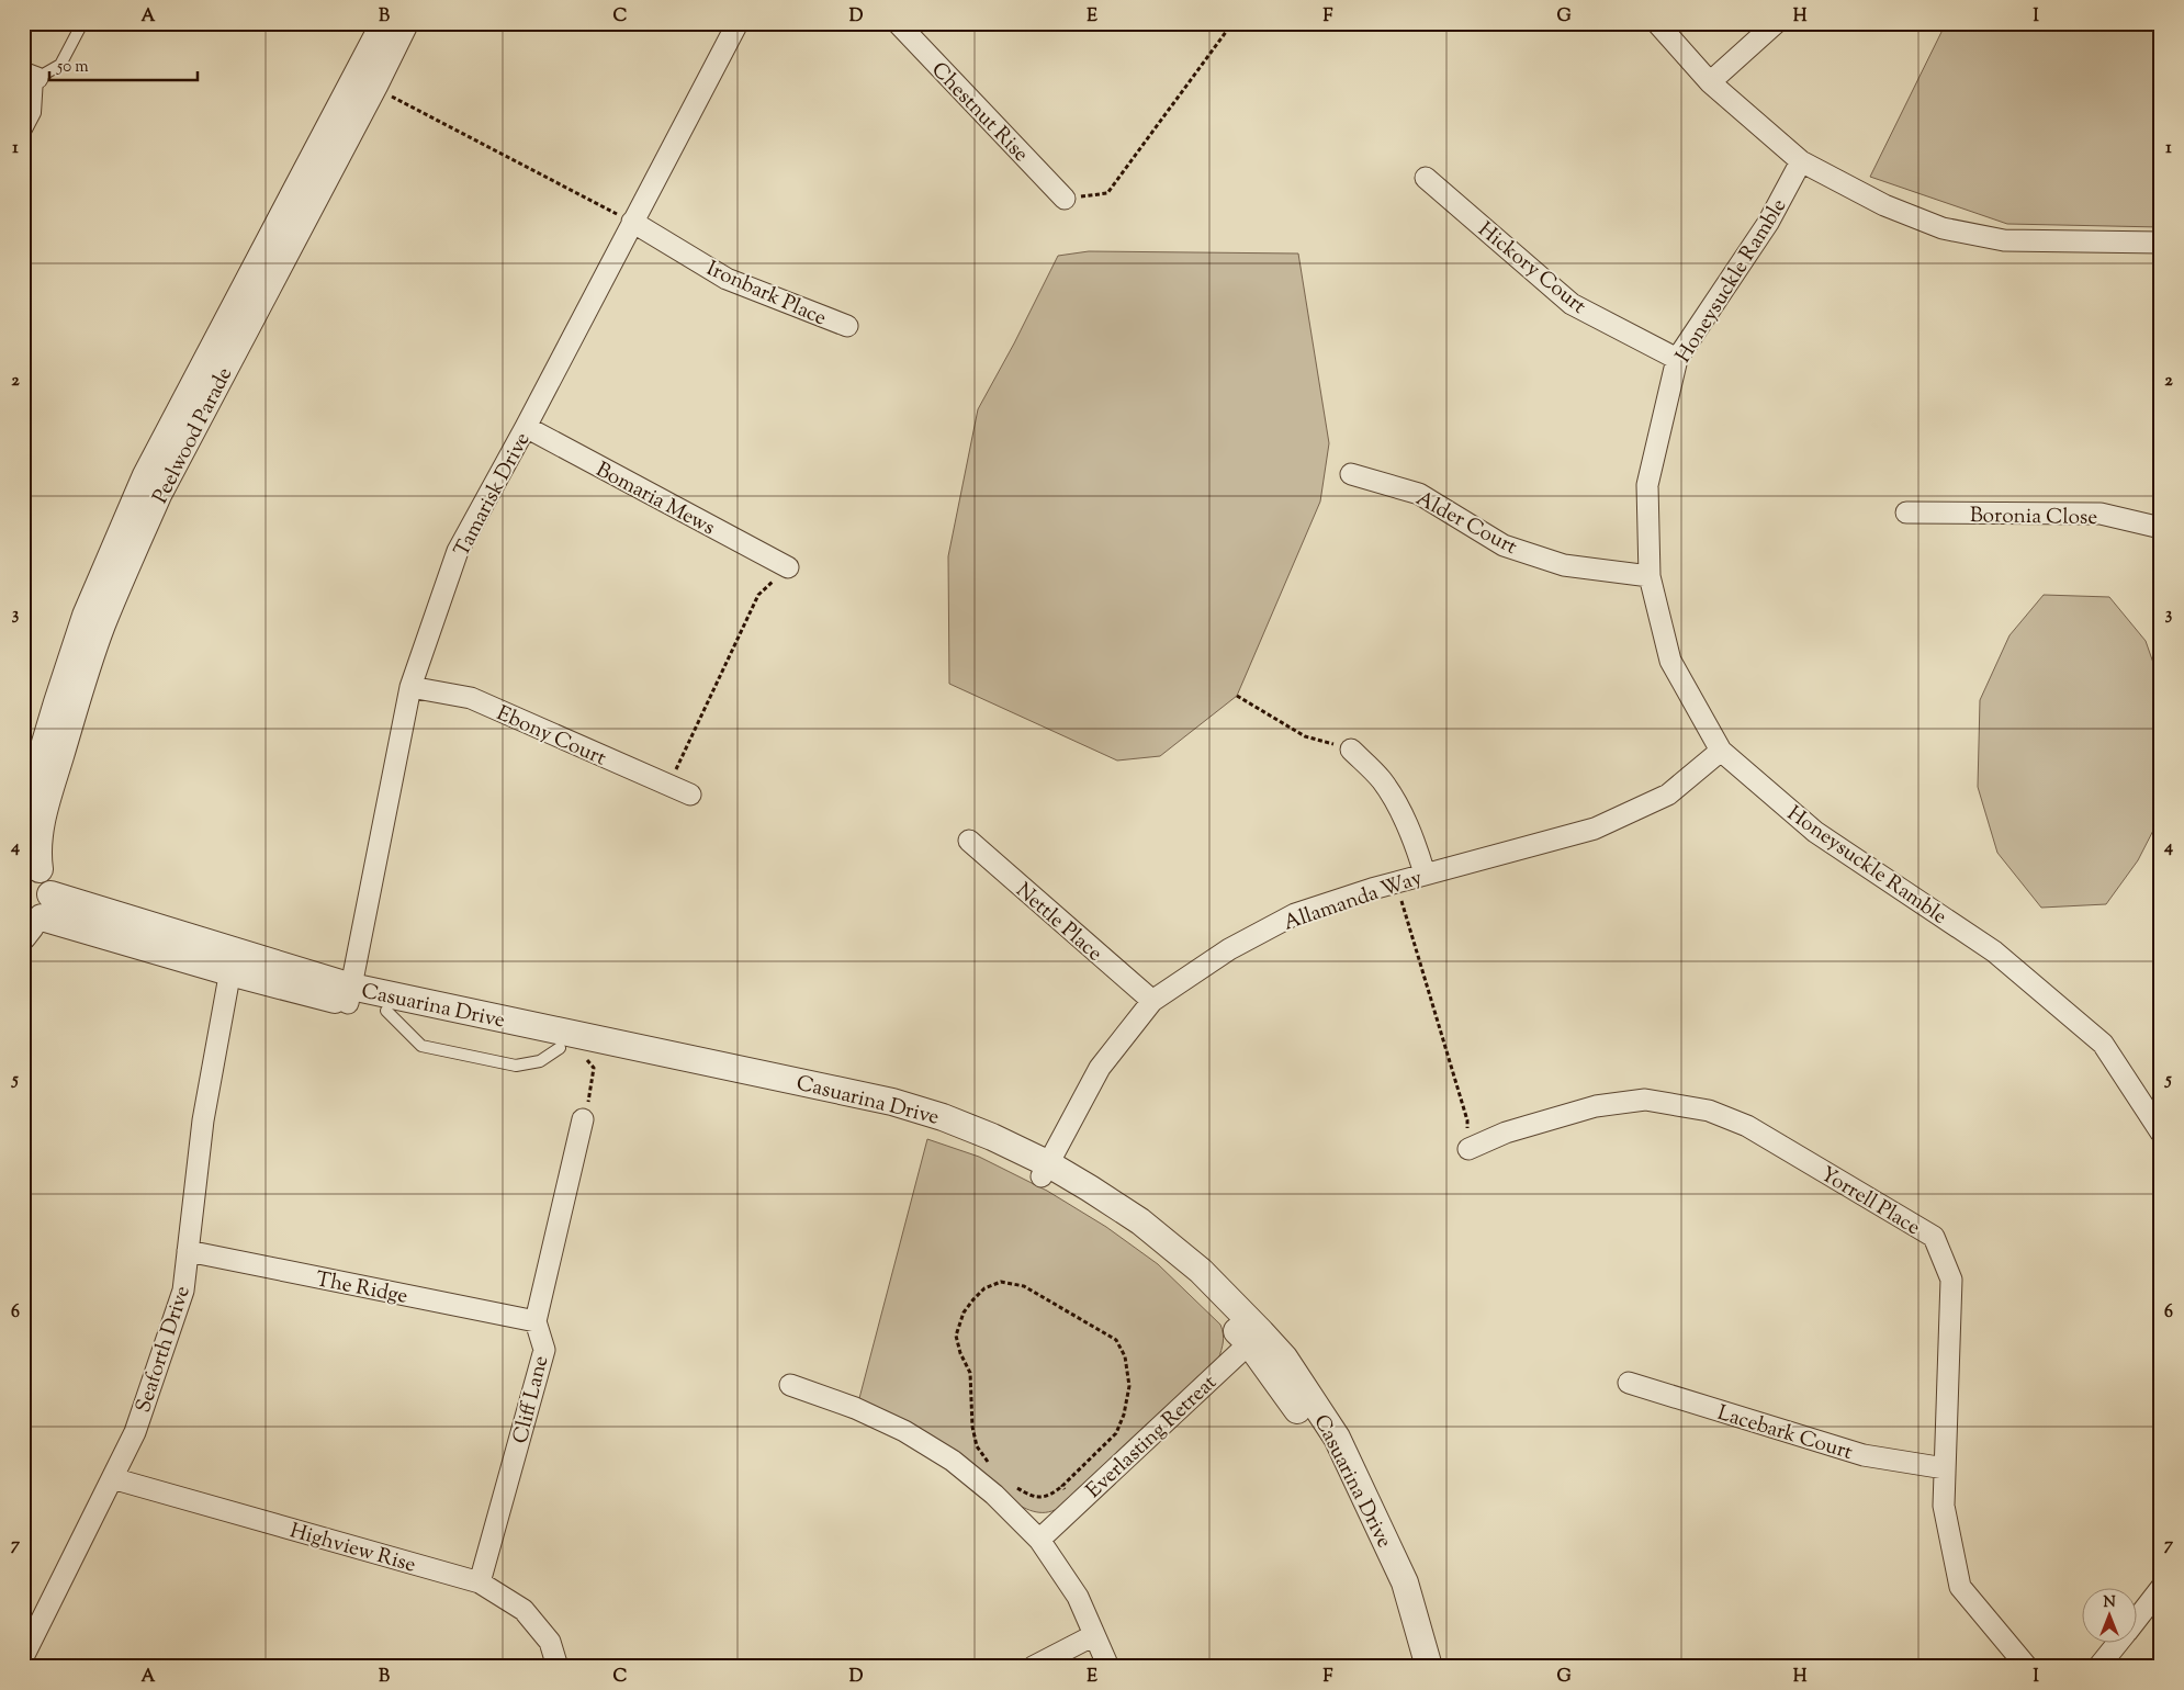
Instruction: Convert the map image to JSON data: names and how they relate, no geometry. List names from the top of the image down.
{
  "streets": {
    "street": [
      "Chestnut Rise",
      "Hickory Court",
      "Honeysuckle Ramble",
      "Ironbark Place",
      "Peelwood Parade",
      "Tamarisk Drive",
      "Bomaria Mews",
      "Boronia Close",
      "Alder Court",
      "Ebony Court",
      "Allamanda Way",
      "Nettle Place",
      "Casuarina Drive",
      "Yorrell Place",
      "The Ridge",
      "Seaforth Drive",
      "Cliff Lane",
      "Lacebark Court",
      "Everlasting Retreat",
      "Highview Rise"
    ]
  },
  "crossings": [
    ["Hickory Court", "Honeysuckle Ramble"],
    ["Honeysuckle Ramble", "Alder Court"],
    ["Honeysuckle Ramble", "Allamanda Way"],
    ["Ironbark Place", "Tamarisk Drive"],
    ["Tamarisk Drive", "Bomaria Mews"],
    ["Tamarisk Drive", "Ebony Court"],
    ["Tamarisk Drive", "Casuarina Drive"],
    ["Allamanda Way", "Nettle Place"],
    ["Allamanda Way", "Casuarina Drive"],
    ["Casuarina Drive", "Seaforth Drive"],
    ["Casuarina Drive", "Everlasting Retreat"],
    ["Yorrell Place", "Lacebark Court"],
    ["The Ridge", "Seaforth Drive"],
    ["The Ridge", "Cliff Lane"],
    ["Seaforth Drive", "Highview Rise"],
    ["Cliff Lane", "Highview Rise"]
  ],
  "scale_bar": "50 m",
  "north": "top",
  "grid": {
    "columns": [
      "A",
      "B",
      "C",
      "D",
      "E",
      "F",
      "G",
      "H",
      "I"
    ],
    "rows": [
      "1",
      "2",
      "3",
      "4",
      "5",
      "6",
      "7"
    ]
  }
}
